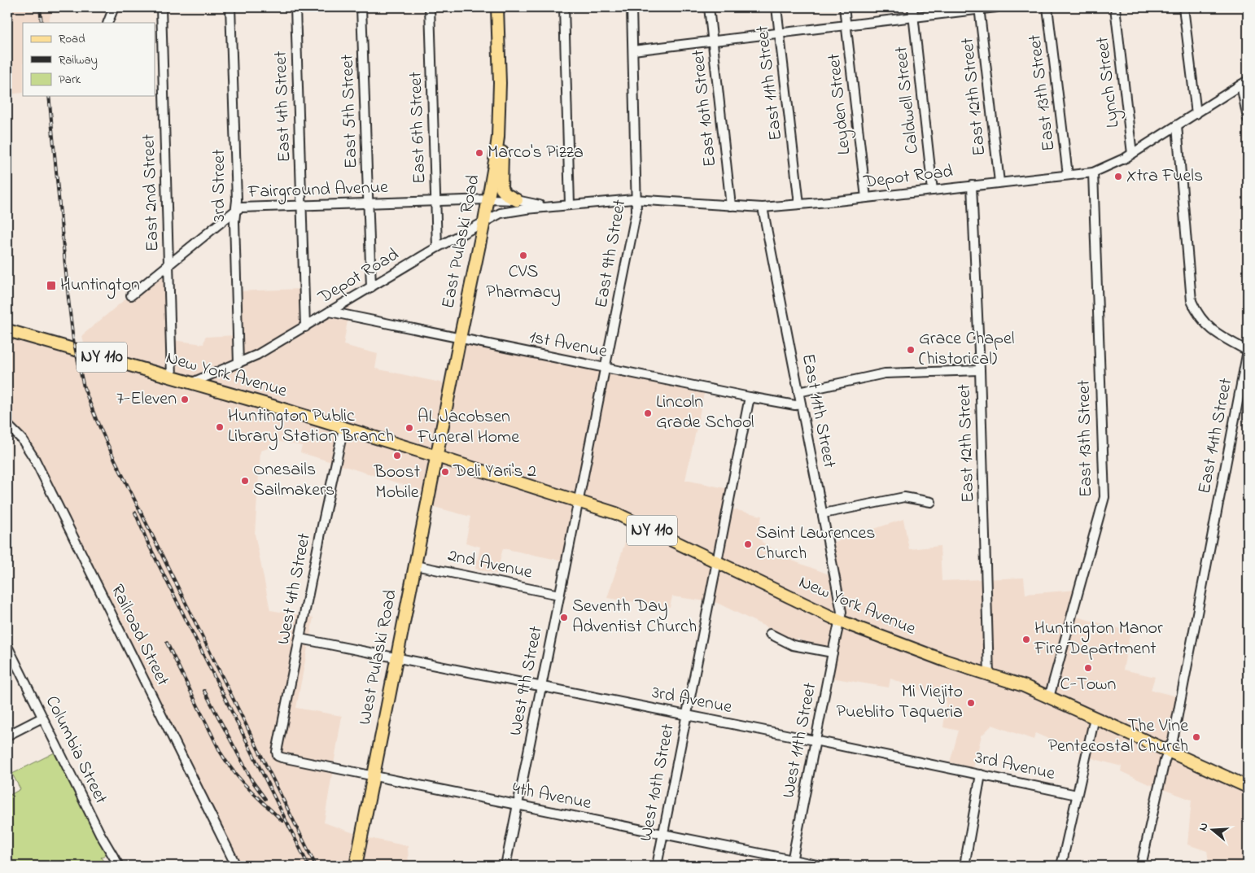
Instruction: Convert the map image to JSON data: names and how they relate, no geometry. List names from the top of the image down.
{
  "streets": {
    "main road": [
      "East Pulaski Road",
      "NY 110",
      "New York Avenue",
      "West Pulaski Road"
    ],
    "street": [
      "Lynch Street",
      "East 11th Street",
      "East 13th Street",
      "East 12th Street",
      "Caldwell Street",
      "Leyden Street",
      "East 4th Street",
      "East 10th Street",
      "East 5th Street",
      "East 6th Street",
      "Depot Road",
      "3rd Street",
      "Fairground Avenue",
      "East 2nd Street",
      "East 9th Street",
      "1st Avenue",
      "East 14th Street",
      "2nd Avenue",
      "West 4th Street",
      "Railroad Street",
      "West 9th Street",
      "3rd Avenue",
      "West 11th Street",
      "Columbia Street",
      "West 10th Street",
      "4th Avenue"
    ]
  },
  "crossings": [
    ["Lynch Street", "Depot Road"],
    ["East 11th Street", "Depot Road"],
    ["East 11th Street", "1st Avenue"],
    ["East 11th Street", "New York Avenue"],
    ["East 11th Street", "West 11th Street"],
    ["East 13th Street", "Depot Road"],
    ["East 13th Street", "New York Avenue"],
    ["East 12th Street", "Depot Road"],
    ["East 12th Street", "New York Avenue"],
    ["Caldwell Street", "Depot Road"],
    ["Leyden Street", "Depot Road"],
    ["East 4th Street", "Depot Road"],
    ["East 4th Street", "Fairground Avenue"],
    ["East 10th Street", "Depot Road"],
    ["East 5th Street", "Depot Road"],
    ["East 5th Street", "Fairground Avenue"],
    ["East 6th Street", "Depot Road"],
    ["East 6th Street", "Fairground Avenue"],
    ["Depot Road", "3rd Street"],
    ["Depot Road", "Fairground Avenue"],
    ["Depot Road", "East Pulaski Road"],
    ["Depot Road", "East 9th Street"],
    ["Depot Road", "1st Avenue"],
    ["Depot Road", "New York Avenue"],
    ["Depot Road", "East 14th Street"],
    ["3rd Street", "Fairground Avenue"],
    ["Fairground Avenue", "East 2nd Street"],
    ["Fairground Avenue", "East Pulaski Road"],
    ["East 2nd Street", "New York Avenue"],
    ["East Pulaski Road", "1st Avenue"],
    ["East Pulaski Road", "New York Avenue"],
    ["East Pulaski Road", "West Pulaski Road"],
    ["East 9th Street", "1st Avenue"],
    ["East 9th Street", "New York Avenue"],
    ["East 9th Street", "West 9th Street"],
    ["New York Avenue", "East 14th Street"],
    ["New York Avenue", "West 4th Street"],
    ["New York Avenue", "West Pulaski Road"],
    ["New York Avenue", "West 9th Street"],
    ["New York Avenue", "West 11th Street"],
    ["New York Avenue", "West 10th Street"],
    ["2nd Avenue", "West Pulaski Road"],
    ["2nd Avenue", "West 9th Street"],
    ["West 4th Street", "3rd Avenue"],
    ["West 4th Street", "4th Avenue"],
    ["West Pulaski Road", "3rd Avenue"],
    ["West Pulaski Road", "4th Avenue"],
    ["West 9th Street", "3rd Avenue"],
    ["West 9th Street", "4th Avenue"],
    ["3rd Avenue", "West 11th Street"],
    ["3rd Avenue", "West 10th Street"],
    ["West 11th Street", "4th Avenue"],
    ["West 10th Street", "4th Avenue"]
  ],
  "places": {
    "other": [
      "Marco's Pizza",
      "Xtra Fuels",
      "CVS Pharmacy",
      "Grace Chapel (historical)",
      "7-Eleven",
      "Lincoln Grade School",
      "Huntington Public Library Station Branch",
      "AL Jacobsen Funeral Home",
      "Boost Mobile",
      "Deli Yari's 2",
      "Onesails Sailmakers",
      "Saint Lawrences Church",
      "Seventh Day Adventist Church",
      "Huntington Manor Fire Department",
      "C-Town",
      "Mi Viejito Pueblito Taqueria",
      "The Vine Pentecostal Church"
    ],
    "transit": ["Huntington"]
  },
  "legend": ["Road", "Railway", "Park"],
  "north": "left"
}
